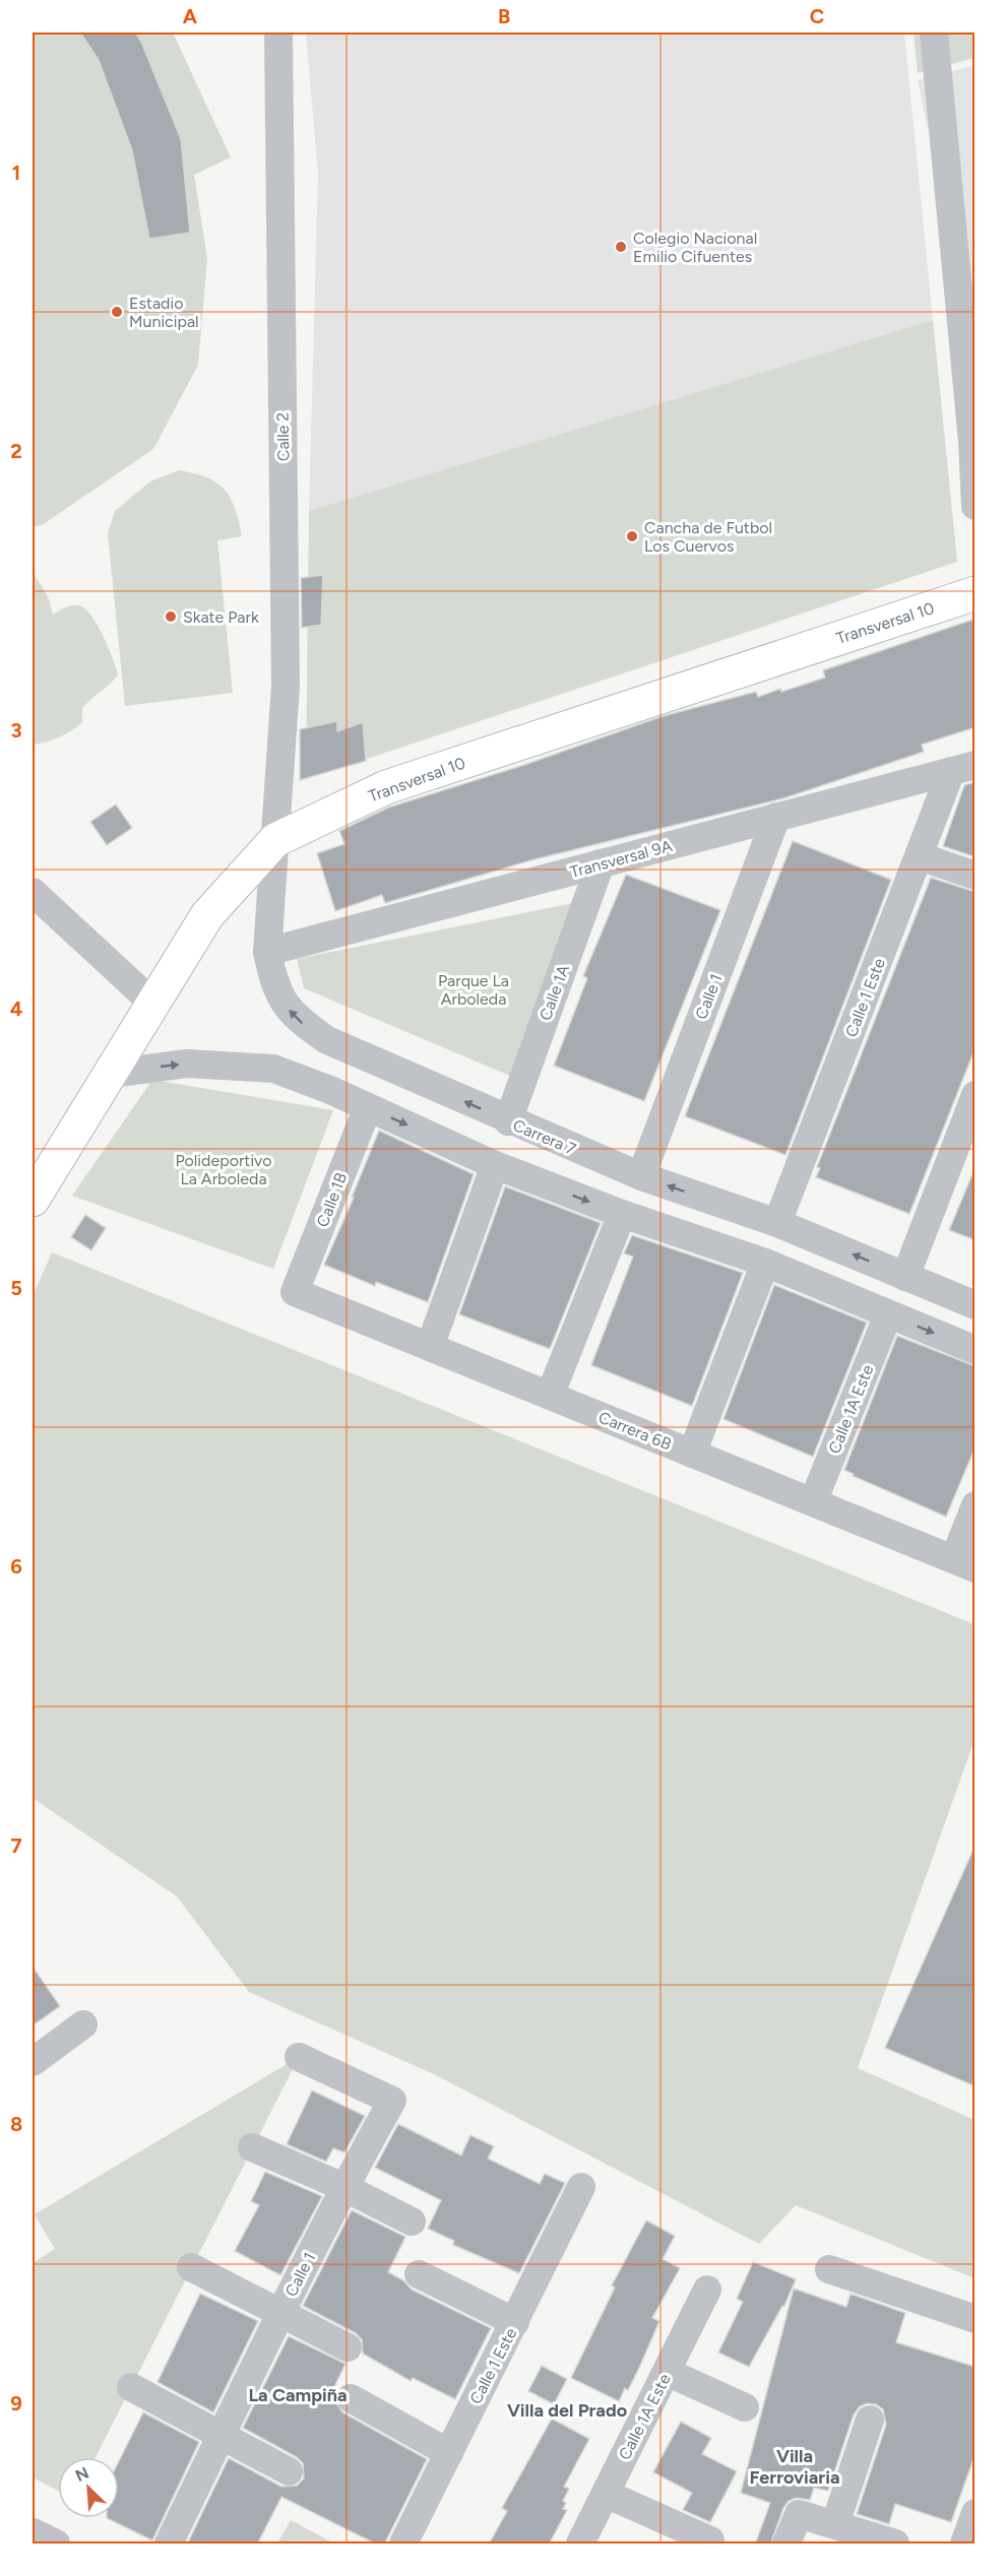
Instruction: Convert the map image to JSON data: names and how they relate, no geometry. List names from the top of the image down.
{
  "streets": {
    "main road": ["Transversal 10"],
    "street": [
      "Calle 2",
      "Transversal 9A",
      "Calle 1A",
      "Calle 1",
      "Calle 1 Este",
      "Carrera 7",
      "Calle 1B",
      "Calle 1A Este",
      "Carrera 6B"
    ]
  },
  "crossings": [
    ["Calle 2", "Transversal 10"],
    ["Calle 2", "Carrera 7"],
    ["Transversal 10", "Carrera 7"],
    ["Transversal 9A", "Calle 1A"],
    ["Transversal 9A", "Calle 1"],
    ["Transversal 9A", "Calle 1 Este"],
    ["Transversal 9A", "Carrera 7"],
    ["Calle 1A", "Carrera 7"],
    ["Calle 1", "Carrera 7"],
    ["Calle 1 Este", "Carrera 7"],
    ["Calle 1B", "Carrera 6B"],
    ["Calle 1A Este", "Carrera 6B"]
  ],
  "districts": ["La Campiña", "Villa del Prado", "Villa Ferroviaria"],
  "parks": ["Parque La Arboleda", "Polideportivo La Arboleda"],
  "places": [
    "Colegio Nacional Emilio Cifuentes",
    "Estadio Municipal",
    "Cancha de Futbol Los Cuervos",
    "Skate Park"
  ],
  "north": "top left",
  "grid": {
    "columns": ["A", "B", "C"],
    "rows": [
      "1",
      "2",
      "3",
      "4",
      "5",
      "6",
      "7",
      "8",
      "9"
    ]
  }
}
